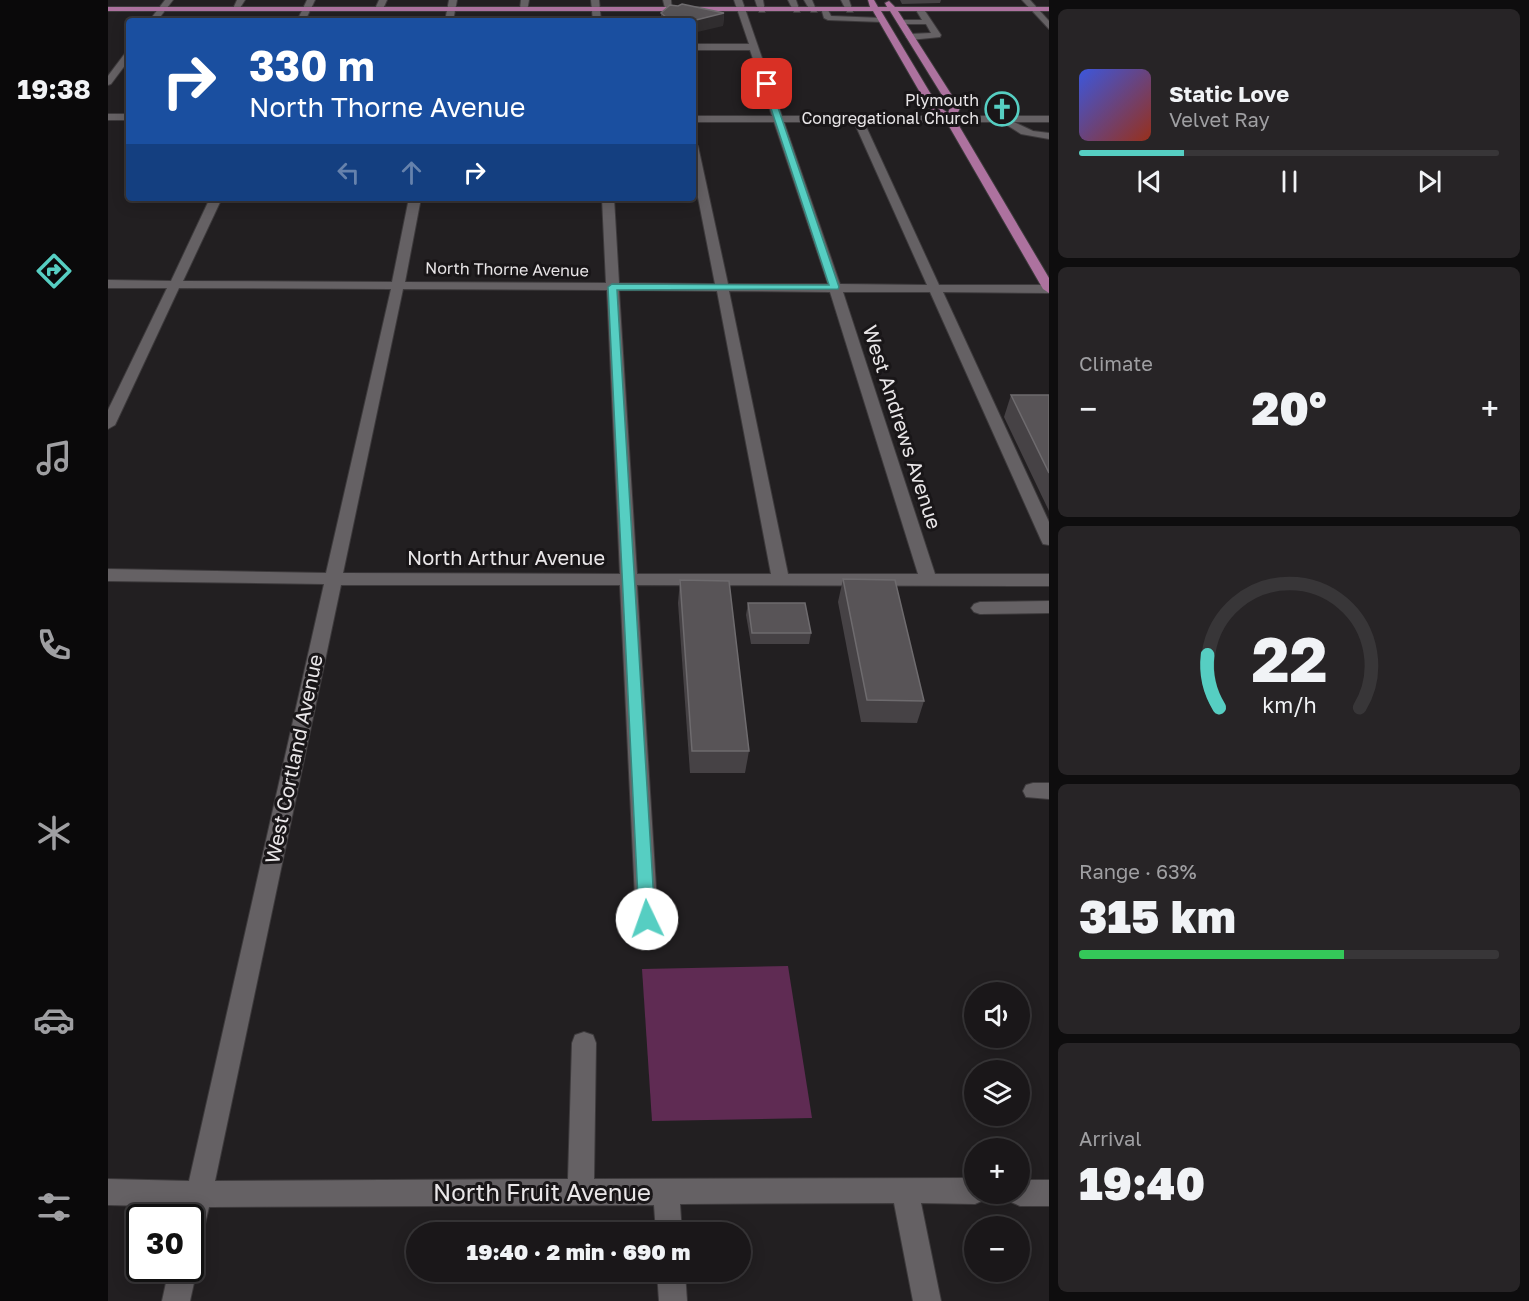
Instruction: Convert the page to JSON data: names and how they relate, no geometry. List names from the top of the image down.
{
  "streets": {
    "street": [
      "North Thorne Avenue",
      "West Andrews Avenue",
      "North Arthur Avenue",
      "West Cortland Avenue",
      "North Fruit Avenue"
    ]
  },
  "crossings": [
    ["North Thorne Avenue", "West Andrews Avenue"],
    ["North Thorne Avenue", "West Cortland Avenue"],
    ["West Andrews Avenue", "North Arthur Avenue"],
    ["North Arthur Avenue", "West Cortland Avenue"],
    ["West Cortland Avenue", "North Fruit Avenue"]
  ],
  "places": {
    "church": ["Plymouth Congregational Church"]
  },
  "page": {
    "tabs": "19:38",
    "turn": ["330 m", "North Thorne Avenue"],
    "song": ["Static Love", "Velvet Ray"],
    "tile": [
      "Climate",
      ["Range · 63%", "315 km"],
      ["Arrival", "19:40"]
    ],
    "heat": ["−", "20°", "+"],
    "map_buttons": ["+", "−"],
    "limit": "30",
    "trip": "19:40 · 2 min · 690 m",
    "gauge": ["22", "km/h"]
  }
}
